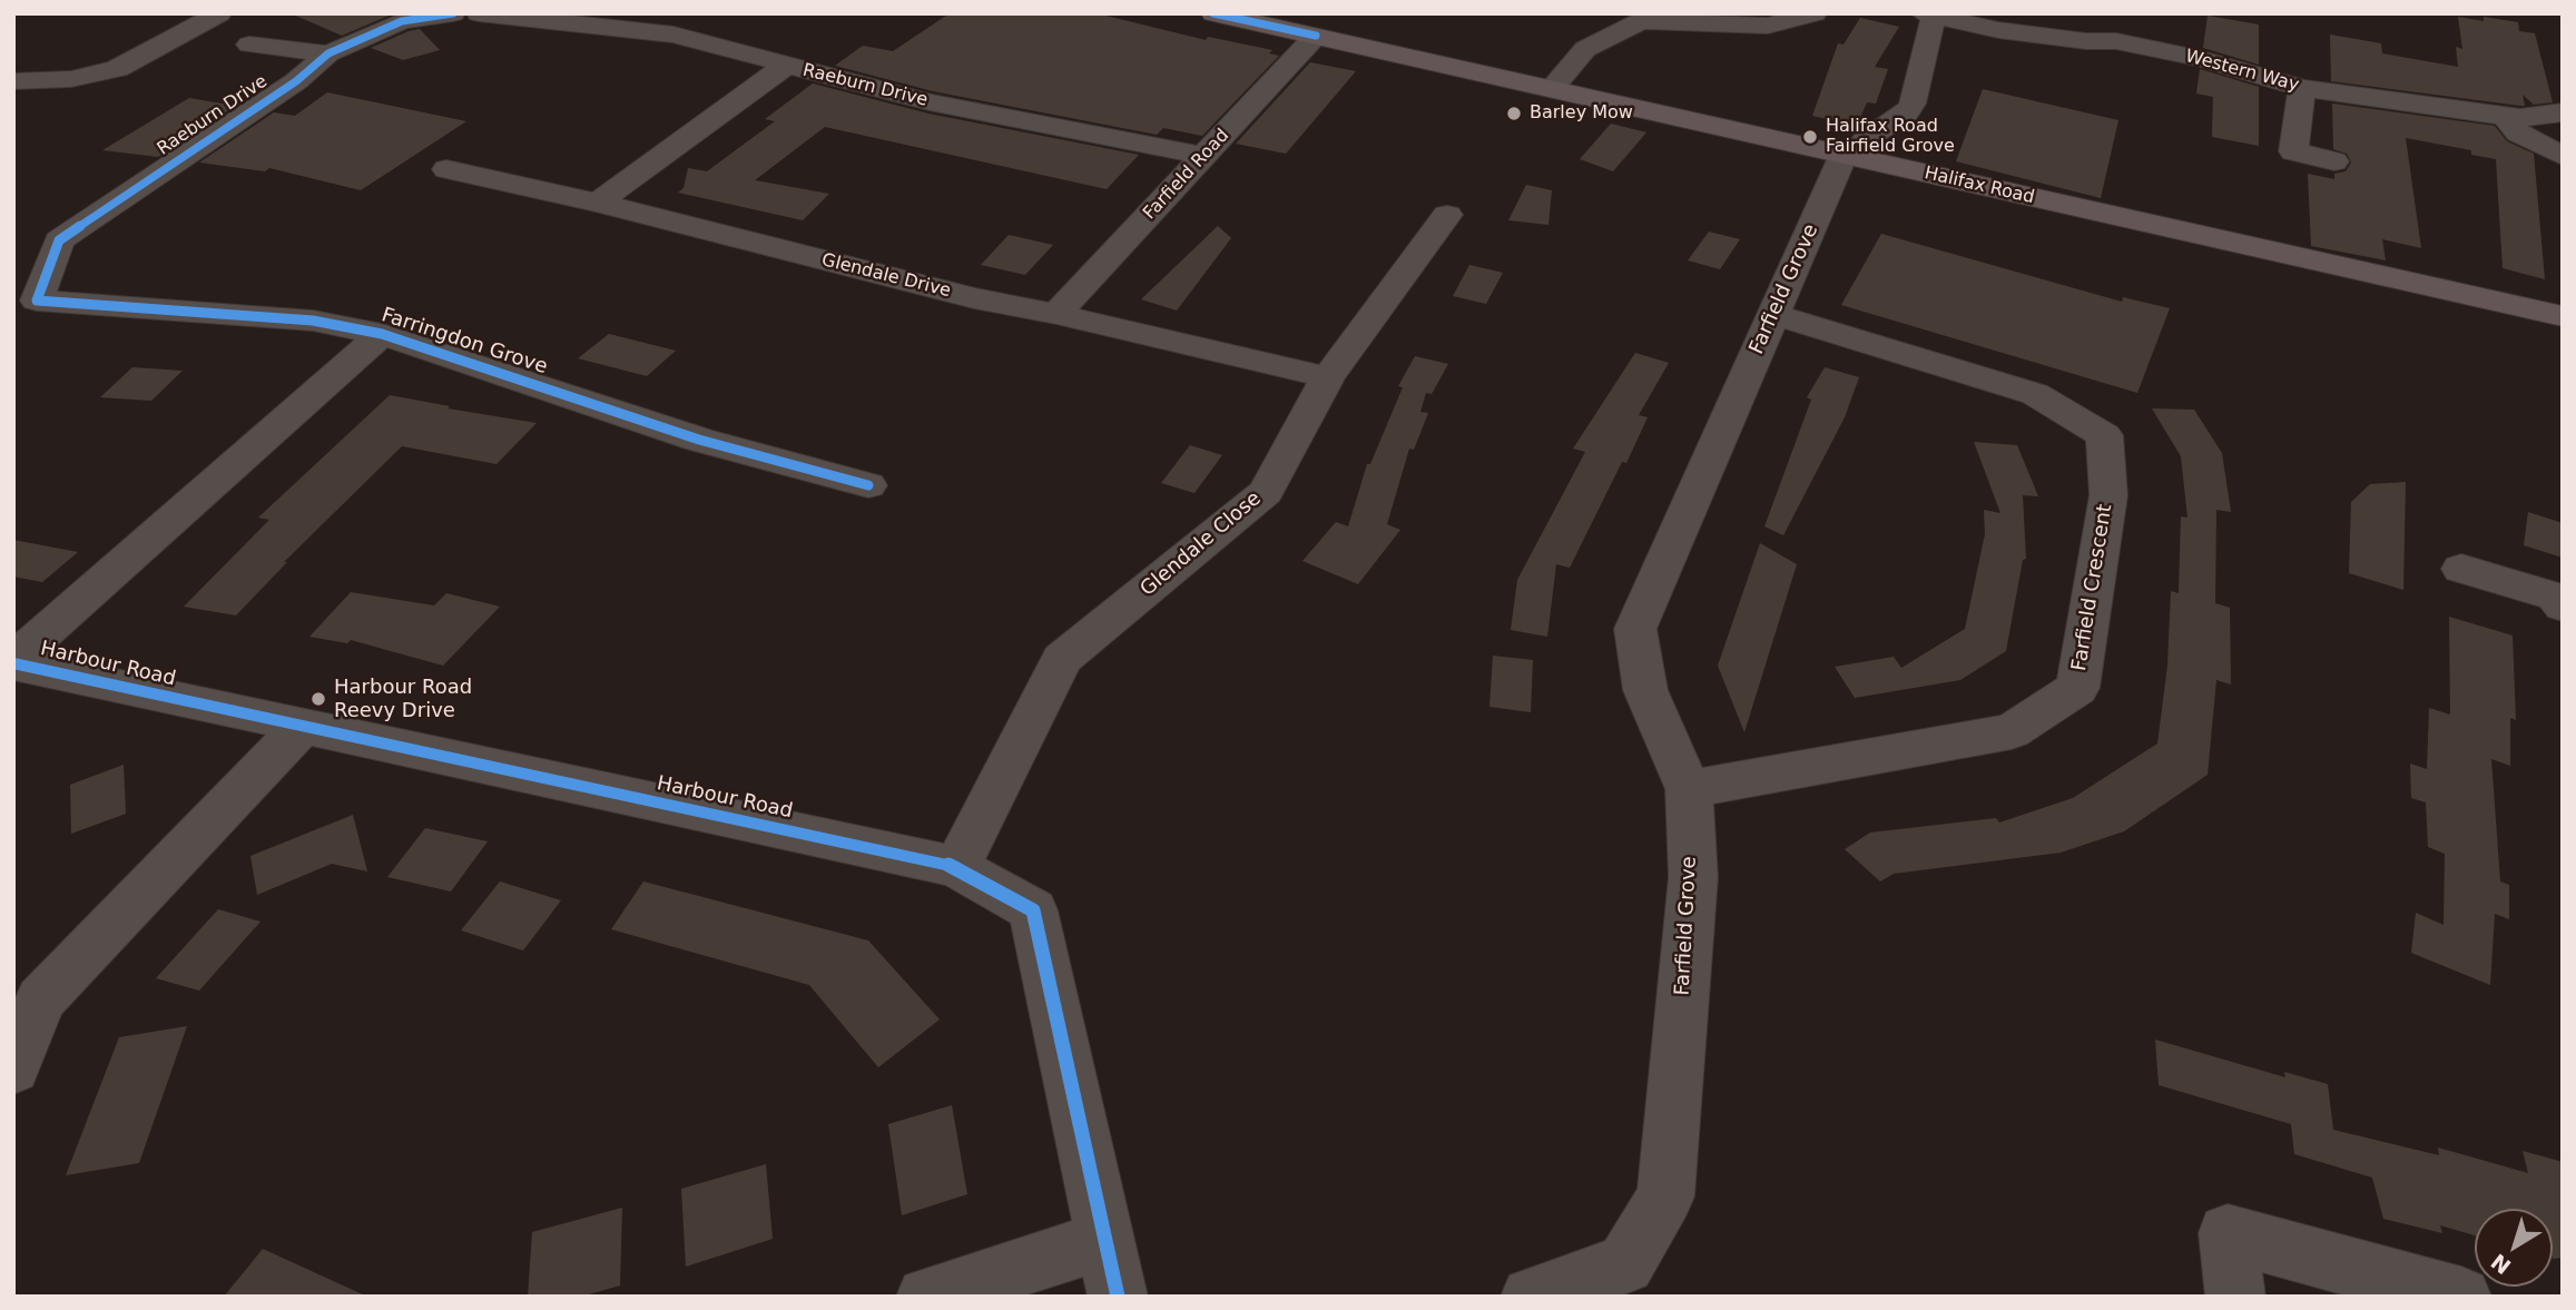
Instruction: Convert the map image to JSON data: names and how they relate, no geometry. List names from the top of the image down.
{
  "streets": {
    "highway": ["Halifax Road"],
    "street": [
      "Western Way",
      "Raeburn Drive",
      "Farfield Road",
      "Glendale Drive",
      "Farfield Grove",
      "Farringdon Grove",
      "Glendale Close",
      "Farfield Crescent",
      "Harbour Road"
    ]
  },
  "crossings": [
    ["Raeburn Drive", "Farfield Road"],
    ["Raeburn Drive", "Farringdon Grove"],
    ["Farfield Road", "Halifax Road"],
    ["Farfield Road", "Glendale Drive"],
    ["Halifax Road", "Farfield Grove"],
    ["Glendale Drive", "Glendale Close"],
    ["Farfield Grove", "Farfield Crescent"],
    ["Glendale Close", "Harbour Road"]
  ],
  "places": ["Barley Mow", "Halifax Road Fairfield Grove", "Harbour Road Reevy Drive"],
  "north": "bottom left"
}
